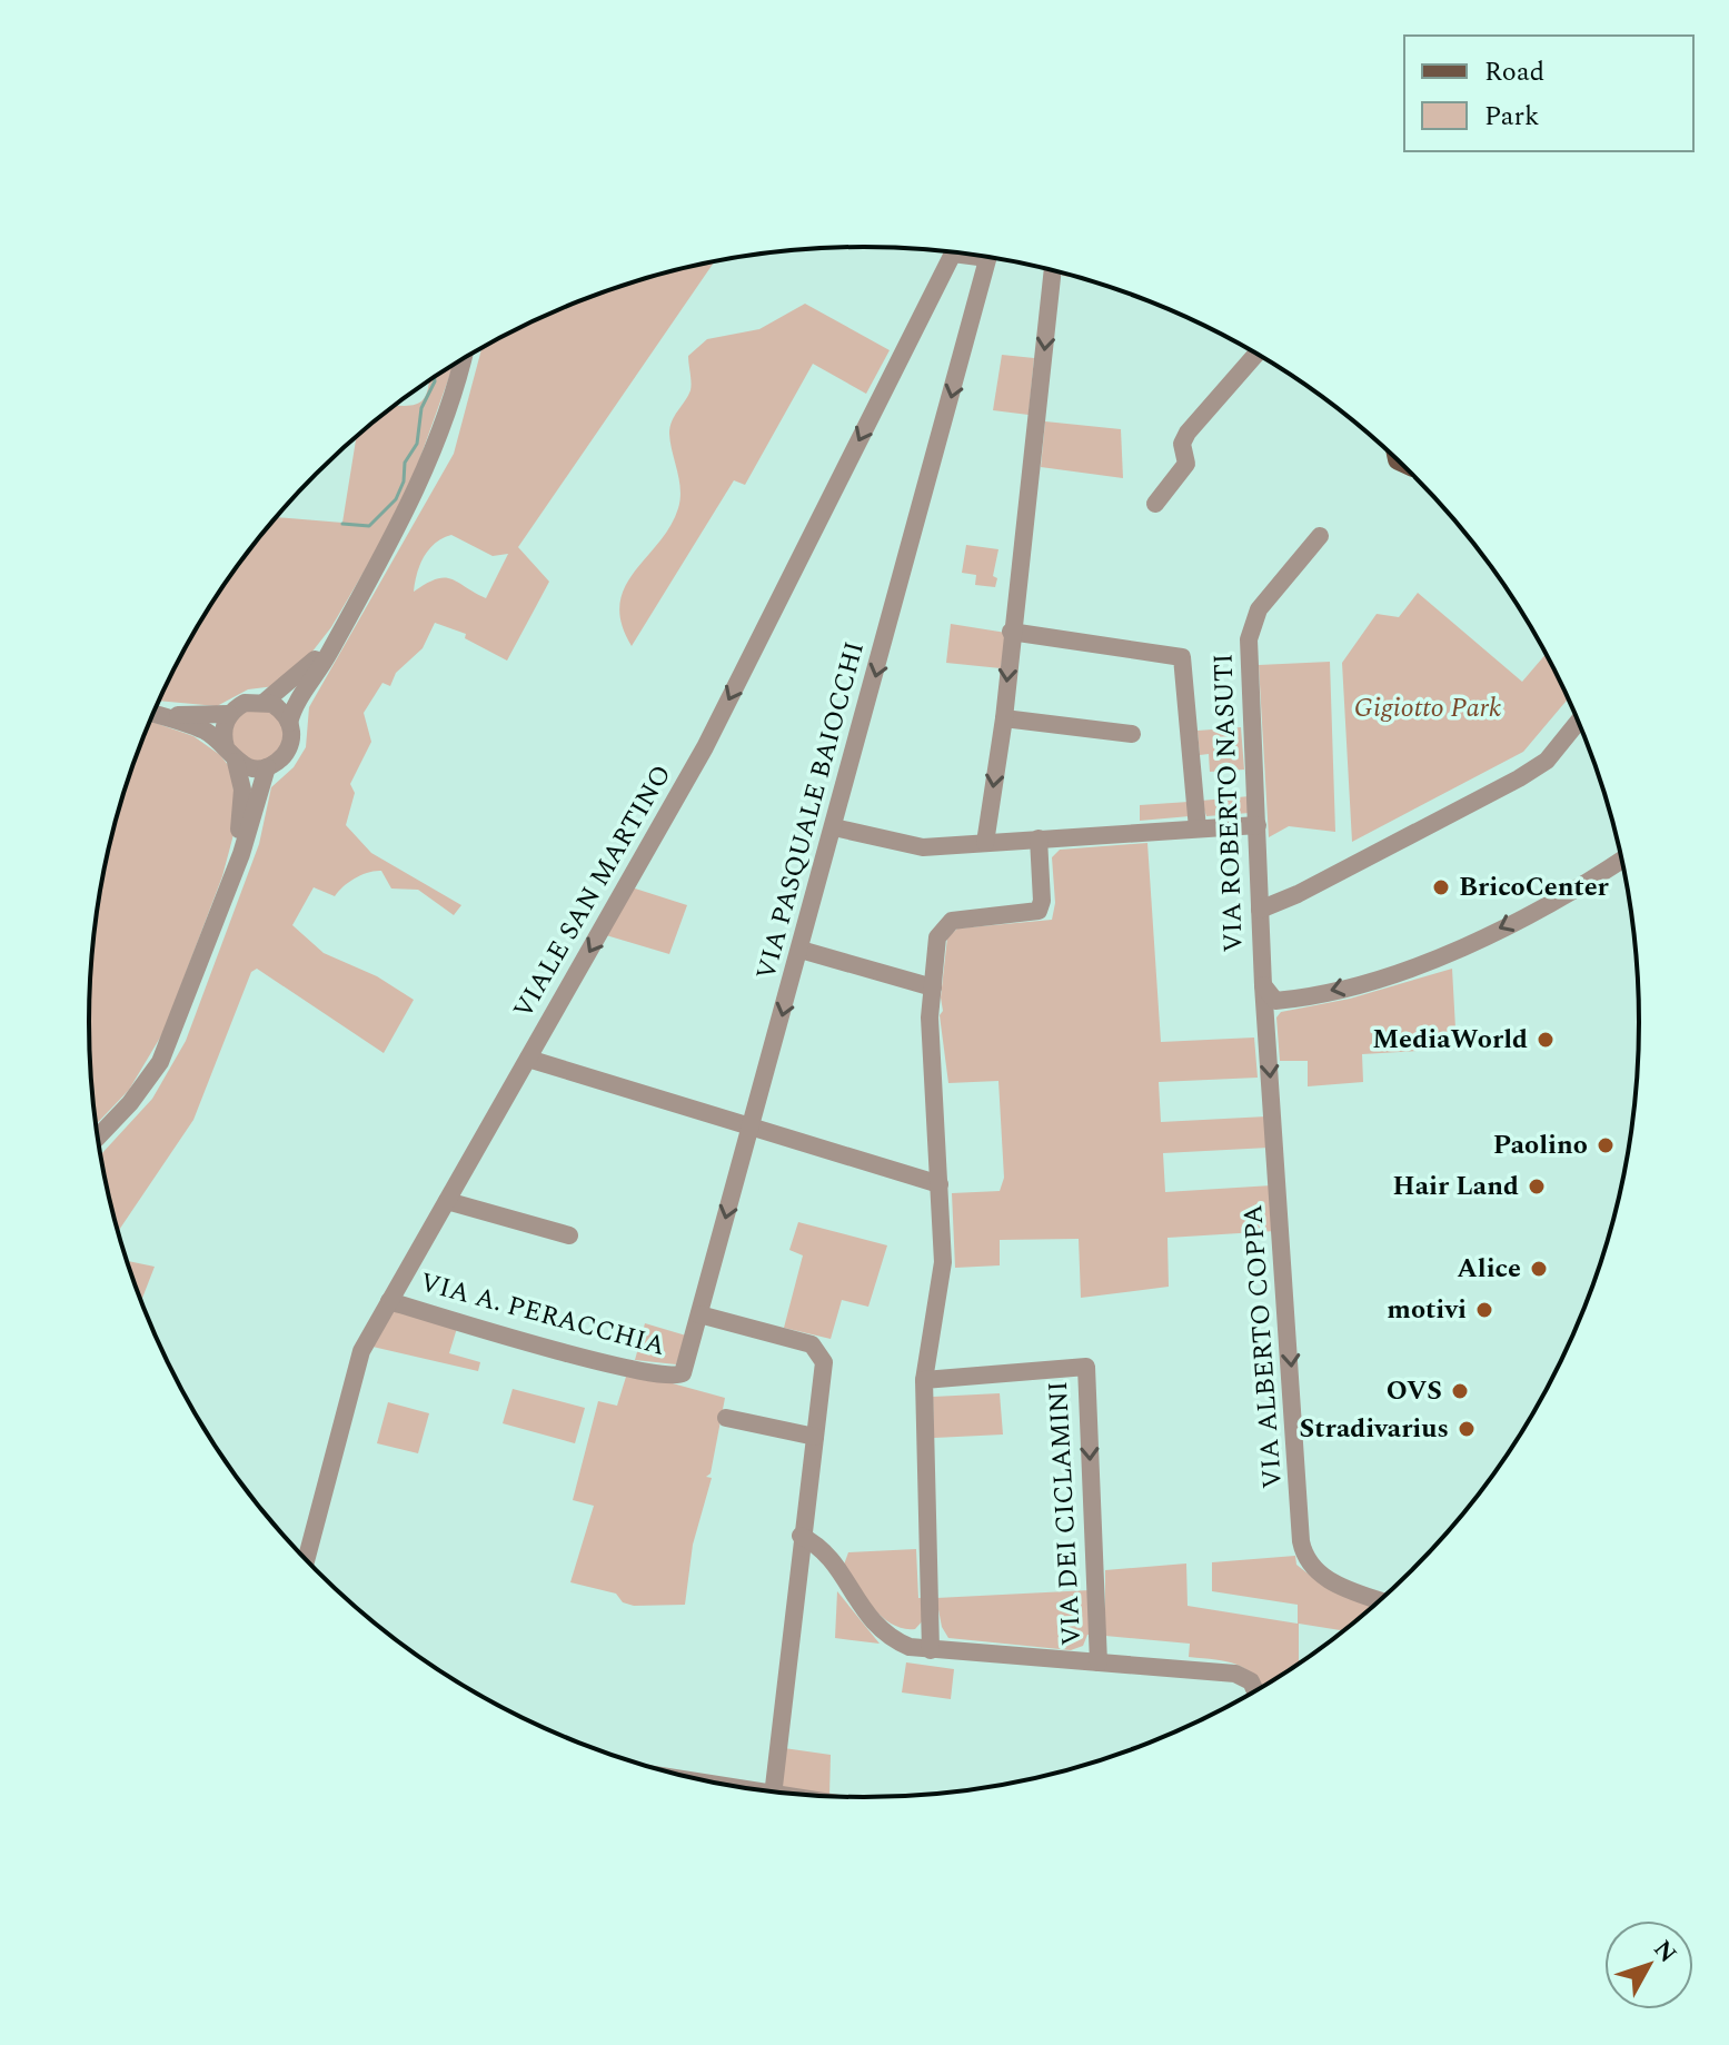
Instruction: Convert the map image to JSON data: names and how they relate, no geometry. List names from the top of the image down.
{
  "streets": {
    "street": [
      "VIA ROBERTO NASUTI",
      "VIA PASQUALE BAIOCCHI",
      "VIALE SAN MARTINO",
      "VIA A. PERACCHIA",
      "VIA ALBERTO COPPA",
      "VIA DEI CICLAMINI"
    ]
  },
  "crossings": [
    ["VIA ROBERTO NASUTI", "VIA ALBERTO COPPA"],
    ["VIA PASQUALE BAIOCCHI", "VIA A. PERACCHIA"],
    ["VIALE SAN MARTINO", "VIA A. PERACCHIA"]
  ],
  "one_way": ["VIALE SAN MARTINO", "VIA ALBERTO COPPA"],
  "parks": ["Gigiotto Park"],
  "places": [
    "BricoCenter",
    "MediaWorld",
    "Paolino",
    "Hair Land",
    "Alice",
    "motivi",
    "OVS",
    "Stradivarius"
  ],
  "legend": ["Road", "Park"],
  "north": "top right"
}
